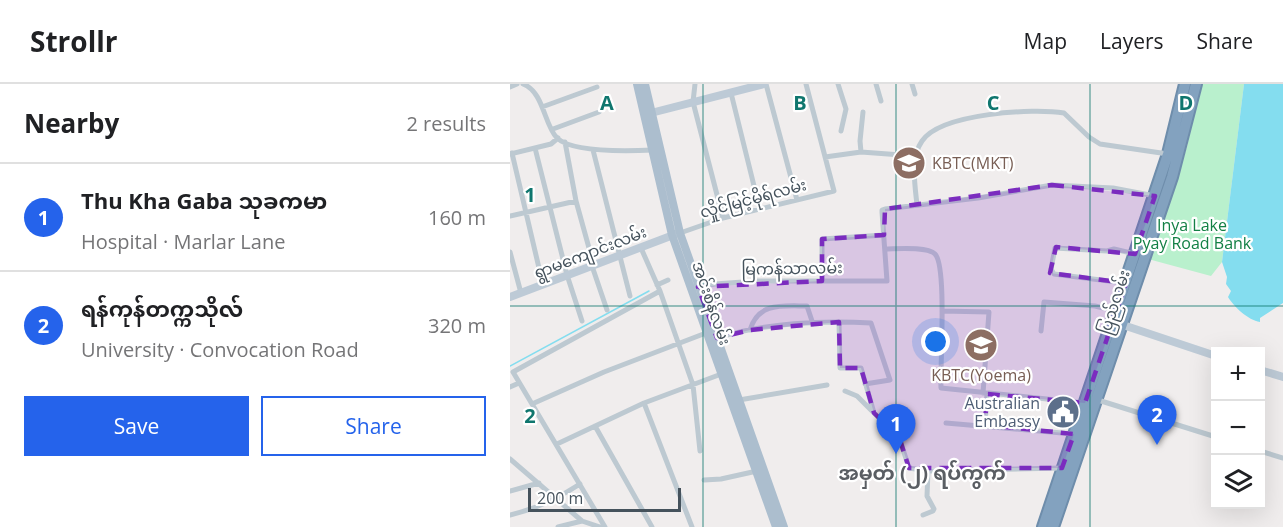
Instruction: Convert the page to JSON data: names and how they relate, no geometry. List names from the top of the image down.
{
  "streets": {
    "highway": ["ပြည်လမ်း"],
    "main road": ["ရွာမကျောင်းလမ်း", "အင်းစိန်လမ်း"],
    "street": ["လှိုင်မြင့်မိုရ်လမ်း", "မြကန်သာလမ်း"]
  },
  "crossings": [
    ["လှိုင်မြင့်မိုရ်လမ်း", "ရွာမကျောင်းလမ်း"],
    ["လှိုင်မြင့်မိုရ်လမ်း", "အင်းစိန်လမ်း"],
    ["ရွာမကျောင်းလမ်း", "အင်းစိန်လမ်း"],
    ["မြကန်သာလမ်း", "အင်းစိန်လမ်း"]
  ],
  "districts": ["အမှတ် (၂) ရပ်ကွက်"],
  "parks": ["Inya Lake Pyay Road Bank"],
  "places": {
    "school or university": ["KBTC(MKT)", "KBTC(Yoema)"],
    "public building": ["Australian Embassy"]
  },
  "scale_bar": "200 m",
  "page": {
    "header": "Strollr",
    "nav": ["Map", "Layers", "Share"],
    "heading": ["Nearby", "2 results"],
    "list": [
      {
        "mark": "1",
        "name": "Thu Kha Gaba သုခကမာ",
        "note": "Hospital · Marlar Lane",
        "value": "160 m"
      },
      {
        "mark": "2",
        "name": "ရန်ကုန်တက္ကသိုလ်",
        "note": "University · Convocation Road",
        "value": "320 m"
      }
    ],
    "map_buttons": ["+", "−"],
    "buttons": ["Save", "Share"],
    "pins": ["2", "1"],
    "scale": "200 m"
  },
  "grid": {
    "columns": [
      "A",
      "B",
      "C",
      "D"
    ],
    "rows": ["1", "2"]
  }
}
